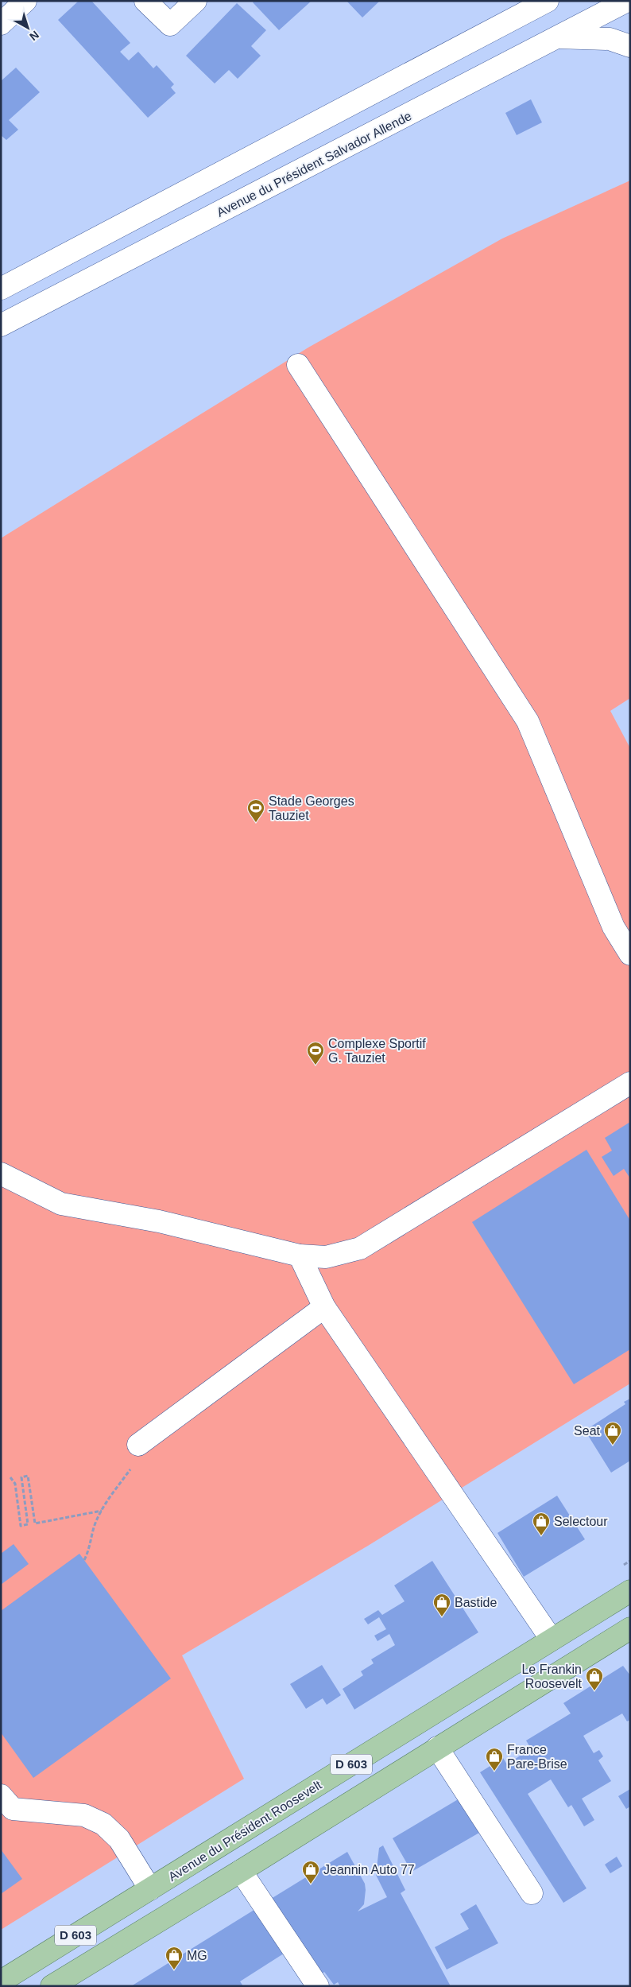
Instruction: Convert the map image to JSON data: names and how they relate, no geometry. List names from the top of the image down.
{
  "streets": {
    "main road": ["D 603", "Avenue du Président Roosevelt"],
    "street": ["Avenue du Président Salvador Allende"]
  },
  "places": {
    "sports": ["Stade Georges Tauziet", "Complexe Sportif G. Tauziet"],
    "shop": [
      "Seat",
      "Selectour",
      "Bastide",
      "Le Frankin Roosevelt",
      "France Pare-Brise",
      "Jeannin Auto 77",
      "MG"
    ]
  },
  "north": "bottom right"
}
